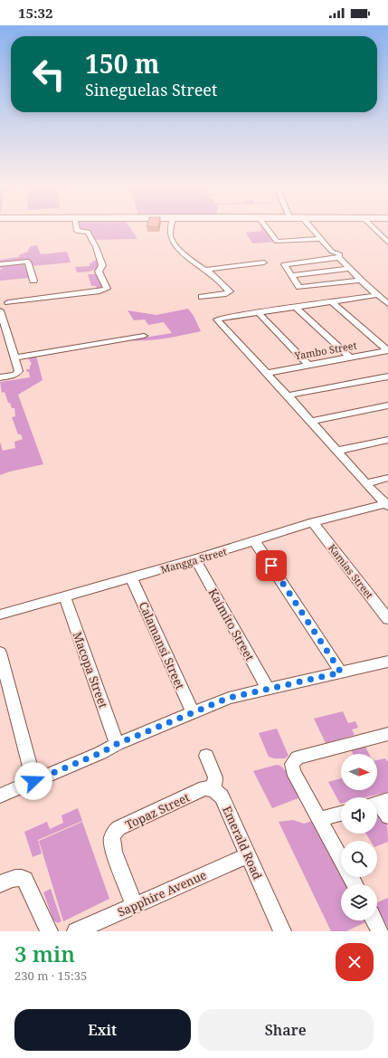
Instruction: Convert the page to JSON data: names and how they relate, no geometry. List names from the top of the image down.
{
  "streets": {
    "street": [
      "Yambo Street",
      "Mangga Street",
      "Kamias Street",
      "Kaimito Street",
      "Calamansi Street",
      "Macopa Street",
      "Topaz Street",
      "Emerald Road",
      "Sapphire Avenue"
    ]
  },
  "crossings": [
    ["Mangga Street", "Kamias Street"],
    ["Mangga Street", "Kaimito Street"],
    ["Mangga Street", "Calamansi Street"],
    ["Mangga Street", "Macopa Street"],
    ["Topaz Street", "Emerald Road"],
    ["Topaz Street", "Sapphire Avenue"],
    ["Emerald Road", "Sapphire Avenue"]
  ],
  "north": "right",
  "page": {
    "status": "15:32",
    "turn": ["150 m", "Sineguelas Street"],
    "heading": ["3 min", "230 m · 15:35"],
    "buttons": ["Exit", "Share"]
  }
}
